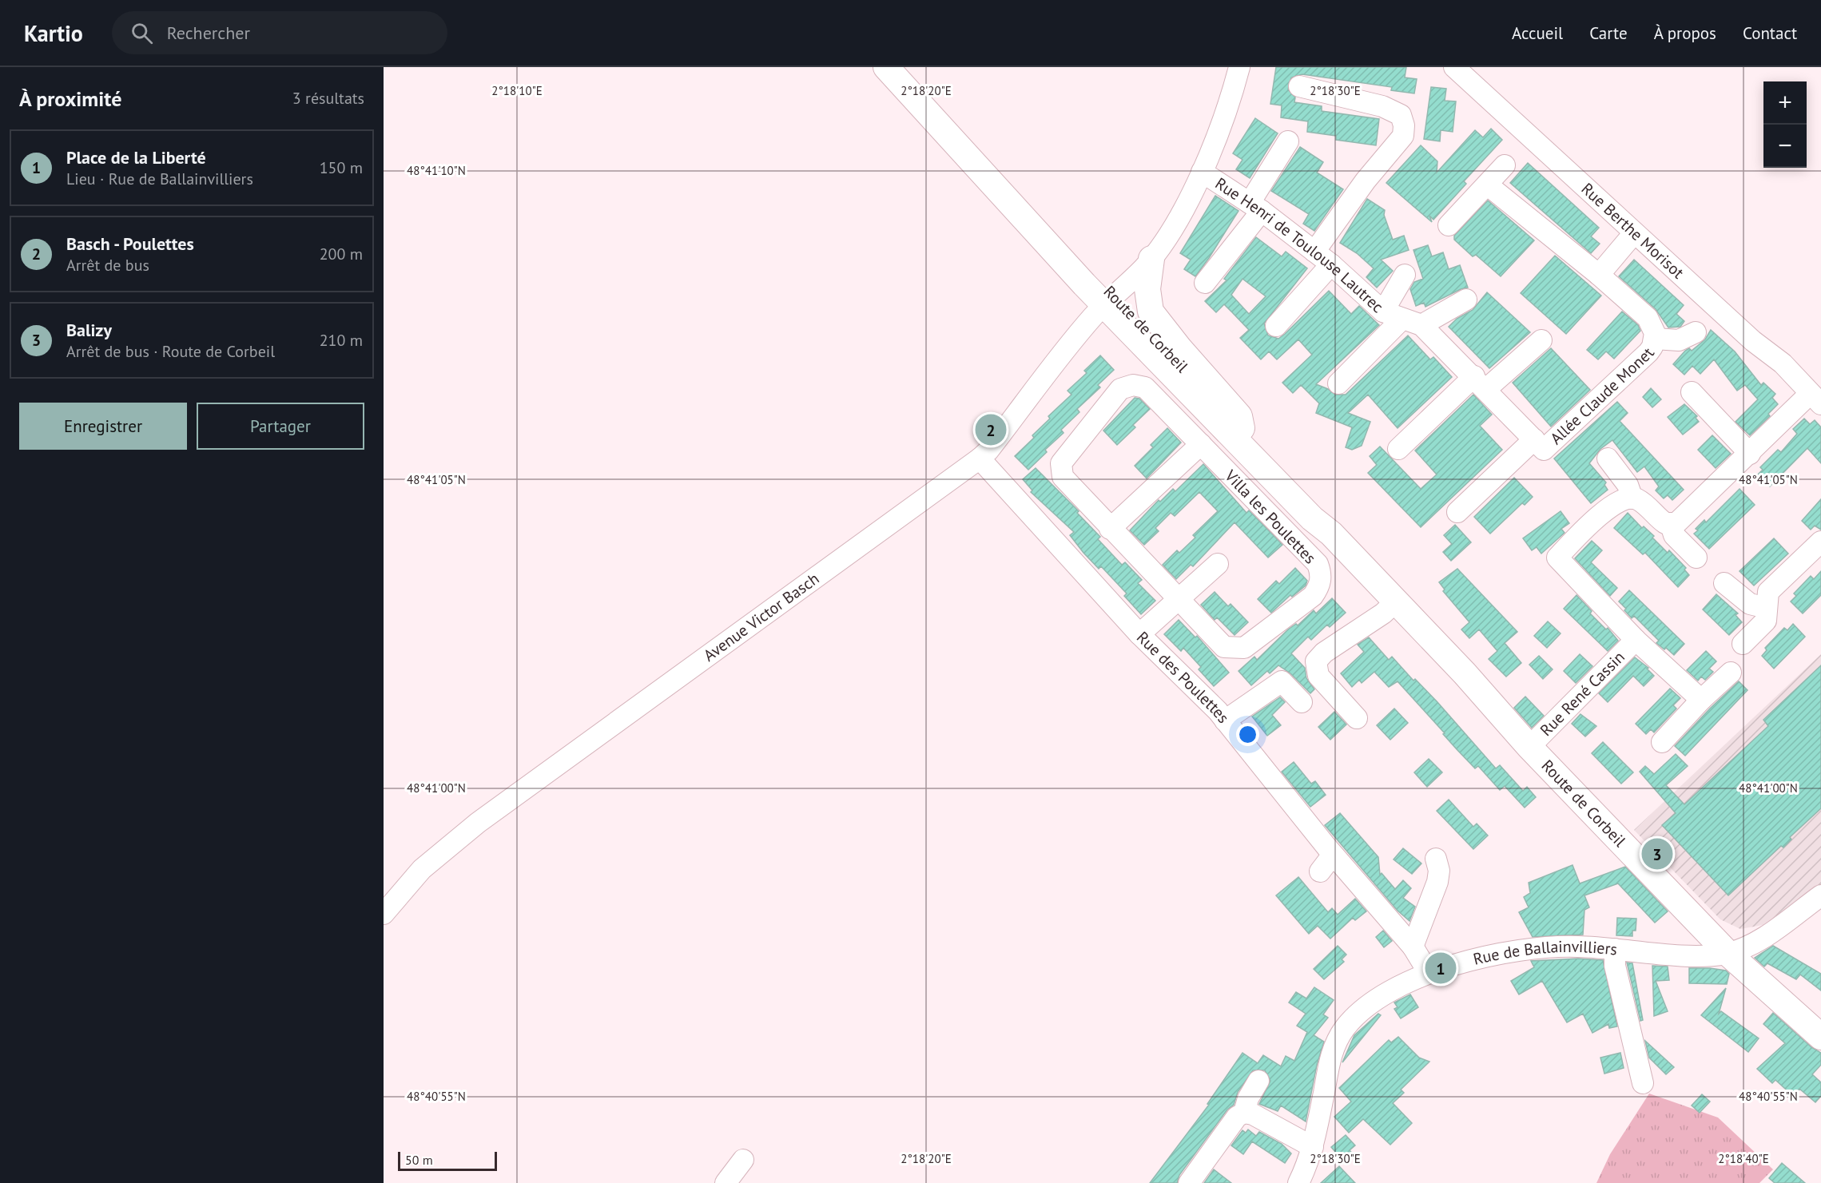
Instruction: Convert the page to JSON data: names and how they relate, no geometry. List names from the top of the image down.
{
  "streets": {
    "main road": ["Route de Corbeil"],
    "street": [
      "Rue Berthe Morisot",
      "Rue Henri de Toulouse Lautrec",
      "Allée Claude Monet",
      "Villa les Poulettes",
      "Avenue Victor Basch",
      "Rue des Poulettes",
      "Rue René Cassin",
      "Rue de Ballainvilliers"
    ]
  },
  "crossings": [
    ["Rue Henri de Toulouse Lautrec", "Allée Claude Monet"],
    ["Rue Henri de Toulouse Lautrec", "Avenue Victor Basch"],
    ["Route de Corbeil", "Avenue Victor Basch"],
    ["Route de Corbeil", "Rue René Cassin"],
    ["Route de Corbeil", "Rue de Ballainvilliers"],
    ["Avenue Victor Basch", "Rue des Poulettes"],
    ["Rue des Poulettes", "Rue de Ballainvilliers"]
  ],
  "scale_bar": "50 m",
  "page": {
    "header": "Kartio",
    "search": "Rechercher",
    "nav": [
      "Accueil",
      "Carte",
      "À propos",
      "Contact"
    ],
    "heading": ["À proximité", "3 résultats"],
    "map_buttons": ["+", "−"],
    "list": [
      {
        "mark": "1",
        "name": "Place de la Liberté",
        "note": "Lieu · Rue de Ballainvilliers",
        "value": "150 m"
      },
      {
        "mark": "2",
        "name": "Basch - Poulettes",
        "note": "Arrêt de bus",
        "value": "200 m"
      },
      {
        "mark": "3",
        "name": "Balizy",
        "note": "Arrêt de bus · Route de Corbeil",
        "value": "210 m"
      }
    ],
    "buttons": ["Enregistrer", "Partager"],
    "pins": ["2", "3", "1"],
    "scale": "50 m"
  },
  "coordinates": [
    "2°18'10\"E",
    "2°18'20\"E",
    "2°18'30\"E",
    "48°41'10\"N",
    "48°41'05\"N",
    "48°41'00\"N",
    "48°40'55\"N",
    "2°18'40\"E"
  ]
}
